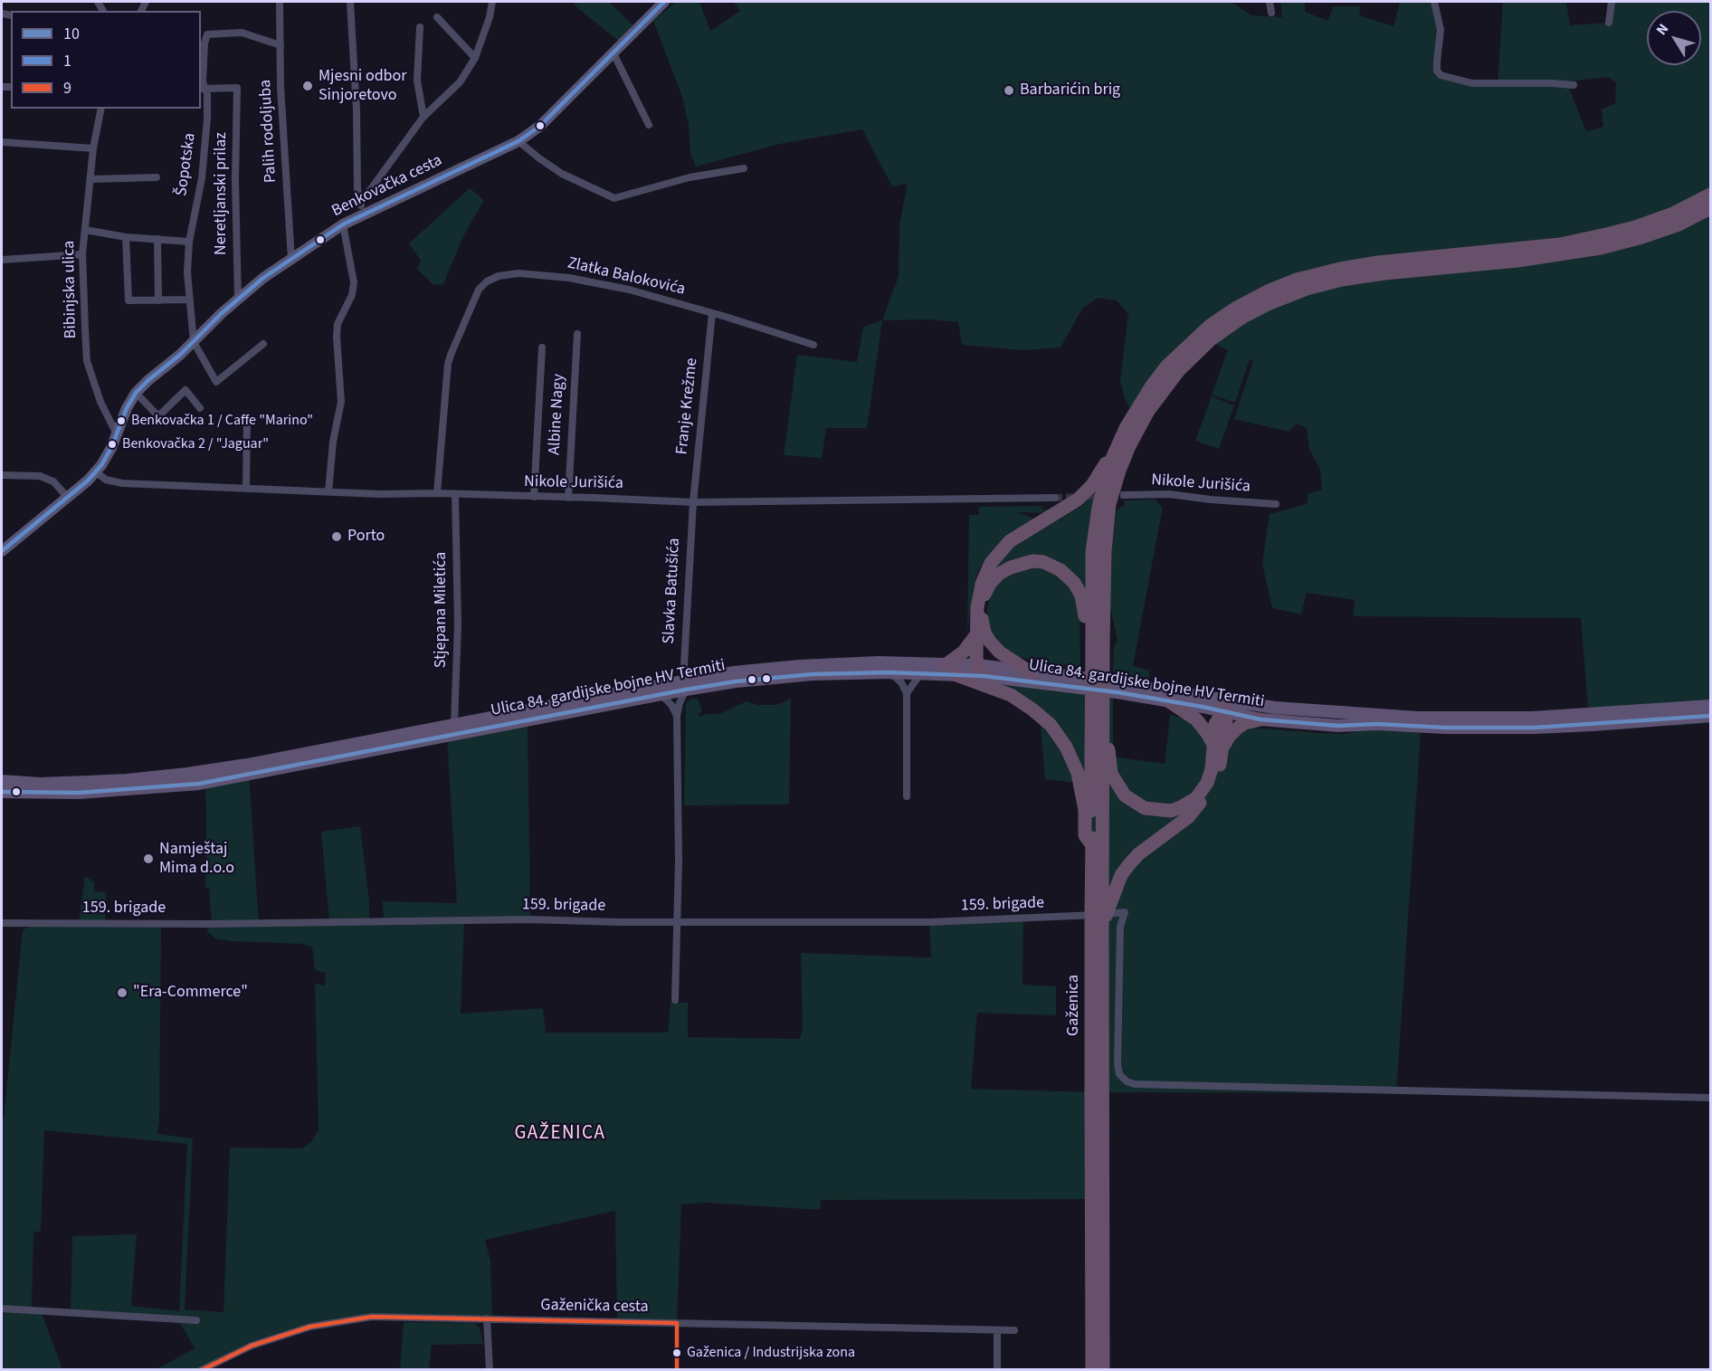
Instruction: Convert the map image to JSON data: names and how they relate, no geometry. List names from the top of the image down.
{
  "streets": {
    "highway": ["Gaženica"],
    "main road": ["Benkovačka cesta", "Ulica 84. gardijske bojne HV Termiti"],
    "street": [
      "Palih rodoljuba",
      "Šopotska",
      "Neretljanski prilaz",
      "Zlatka Balokovića",
      "Bibinjska ulica",
      "Franje Krežme",
      "Albine Nagy",
      "Nikole Jurišića",
      "Slavka Batušića",
      "Stjepana Miletića",
      "159. brigade",
      "Gaženička cesta"
    ]
  },
  "crossings": [
    ["Palih rodoljuba", "Šopotska"],
    ["Palih rodoljuba", "Benkovačka cesta"],
    ["Šopotska", "Benkovačka cesta"],
    ["Šopotska", "Neretljanski prilaz"],
    ["Benkovačka cesta", "Neretljanski prilaz"],
    ["Benkovačka cesta", "Bibinjska ulica"],
    ["Benkovačka cesta", "Nikole Jurišića"],
    ["Zlatka Balokovića", "Franje Krežme"],
    ["Zlatka Balokovića", "Nikole Jurišića"],
    ["Franje Krežme", "Nikole Jurišića"],
    ["Franje Krežme", "Slavka Batušića"],
    ["Albine Nagy", "Nikole Jurišića"],
    ["Nikole Jurišića", "Slavka Batušića"],
    ["Nikole Jurišića", "Stjepana Miletića"],
    ["Slavka Batušića", "Ulica 84. gardijske bojne HV Termiti"],
    ["Slavka Batušića", "159. brigade"],
    ["Stjepana Miletića", "Ulica 84. gardijske bojne HV Termiti"]
  ],
  "districts": ["GAŽENICA"],
  "places": [
    "Mjesni odbor Sinjoretovo",
    "Barbarićin brig",
    "Benkovačka 1 / Caffe \"Marino\"",
    "Benkovačka 2 / \"Jaguar\"",
    "Porto",
    "Namještaj Mima d.o.o",
    "\"Era-Commerce\"",
    "Gaženica / Industrijska zona"
  ],
  "lines": ["transit line 1", "transit line 10", "transit line 9"],
  "legend": ["10", "1", "9"],
  "north": "top left"
}
